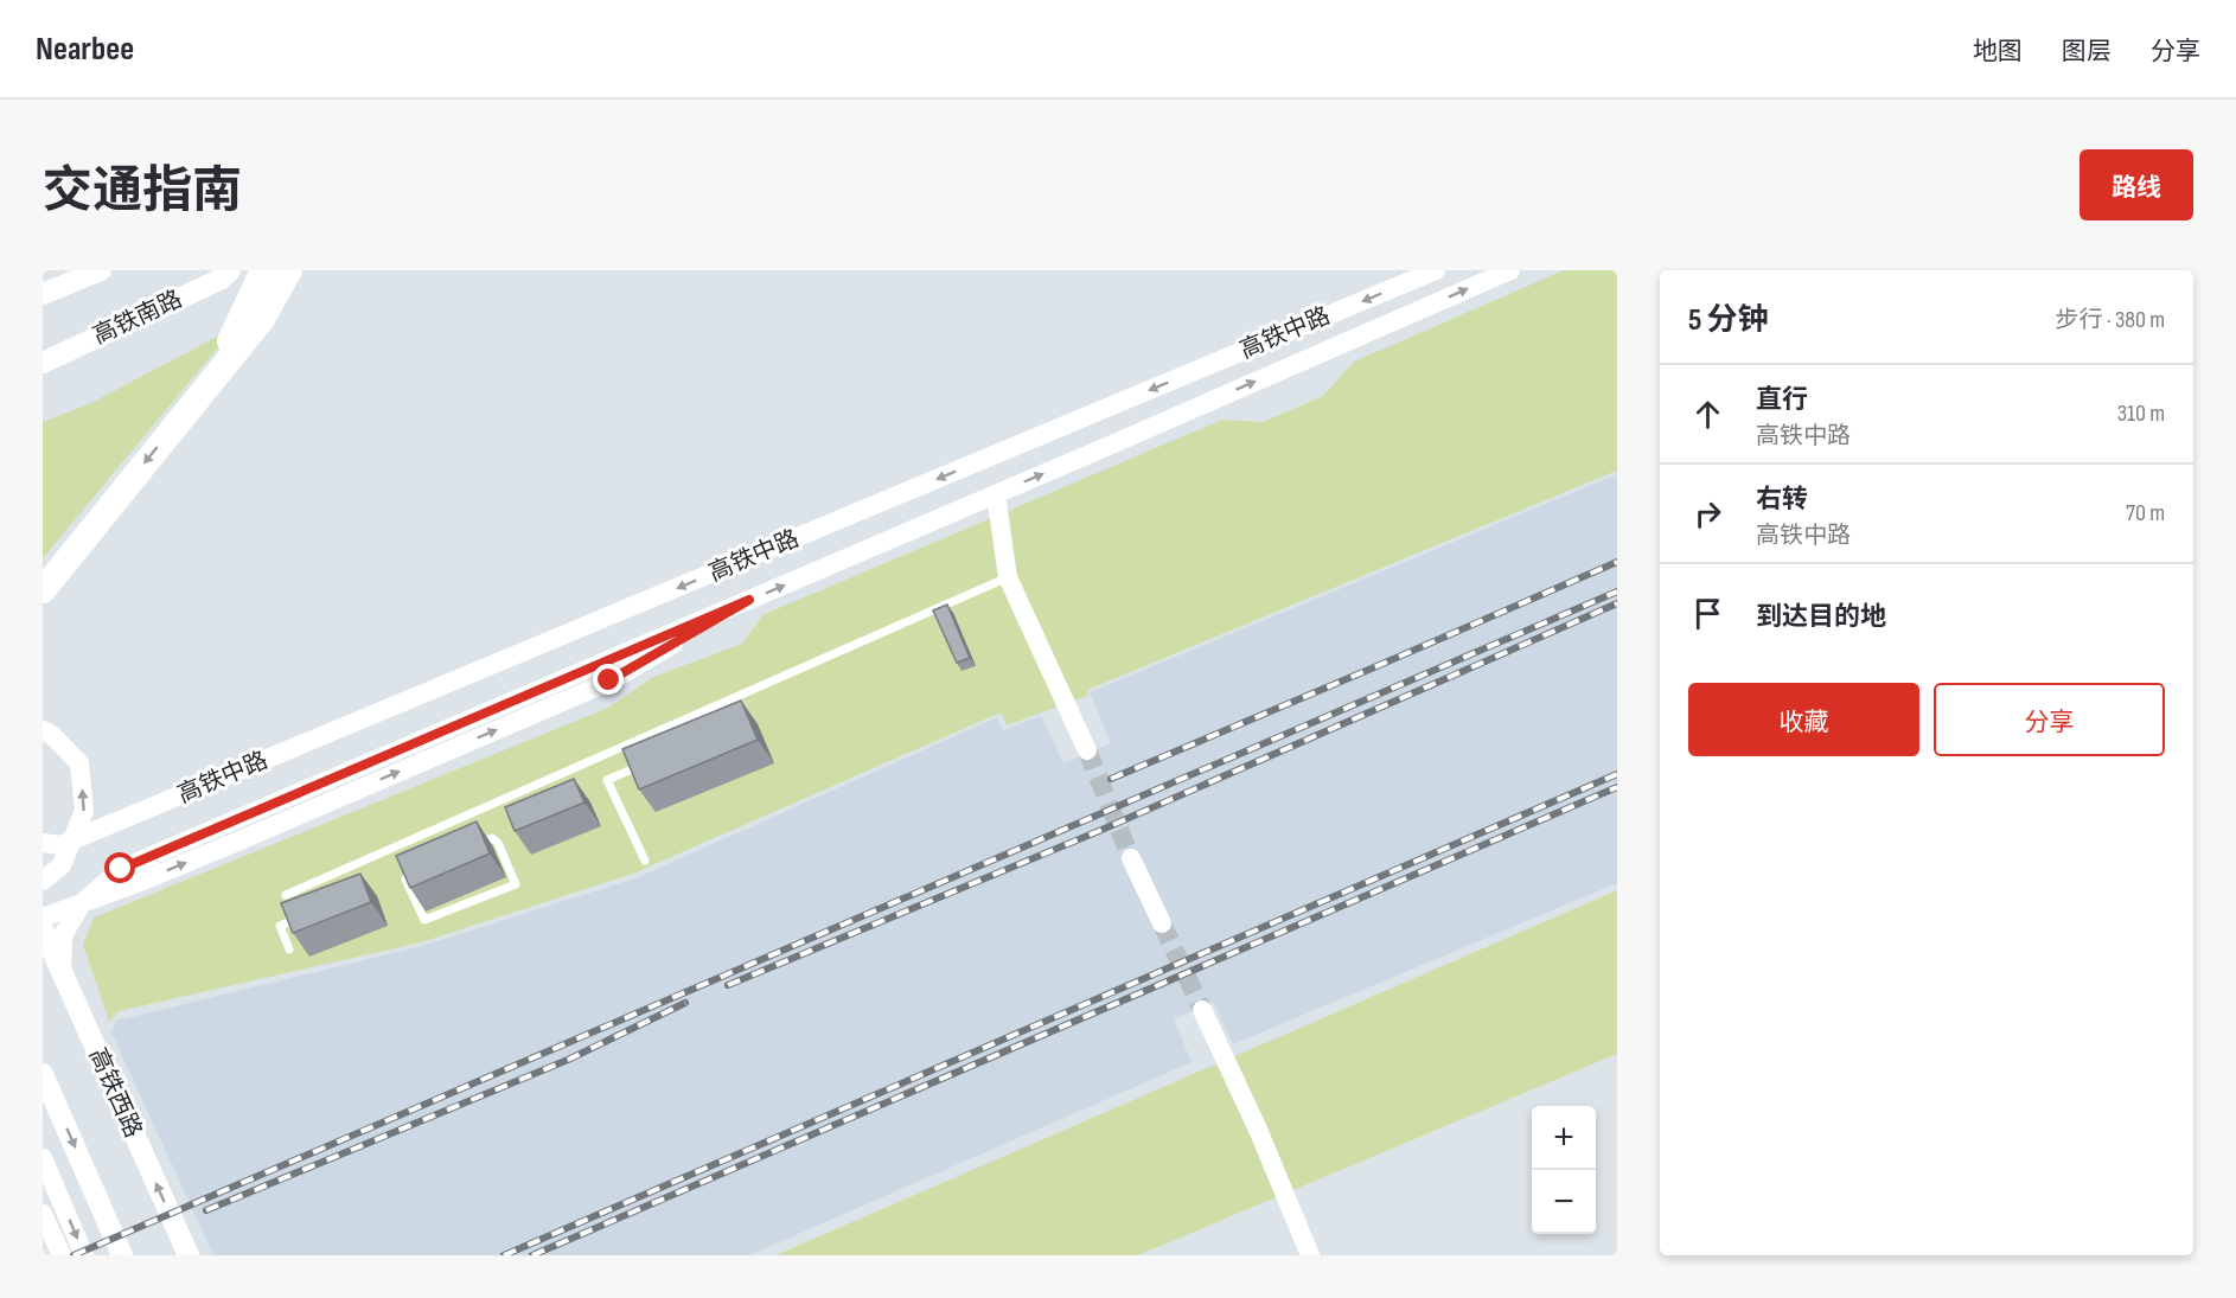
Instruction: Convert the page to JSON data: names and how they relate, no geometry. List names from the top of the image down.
{
  "streets": {
    "main road": ["高铁南路", "高铁西路"],
    "street": ["高铁中路"]
  },
  "crossings": [
    ["高铁中路", "高铁西路"]
  ],
  "page": {
    "header": "Nearbee",
    "nav": ["地图", "图层", "分享"],
    "title": "交通指南",
    "buttons": [
      "路线",
      ["收藏", "分享"]
    ],
    "heading": ["5 分钟", "步行 · 380 m"],
    "list": [
      ["直行", "高铁中路", "310 m"],
      ["右转", "高铁中路", "70 m"],
      "到达目的地"
    ],
    "map_buttons": ["+", "−"]
  }
}
